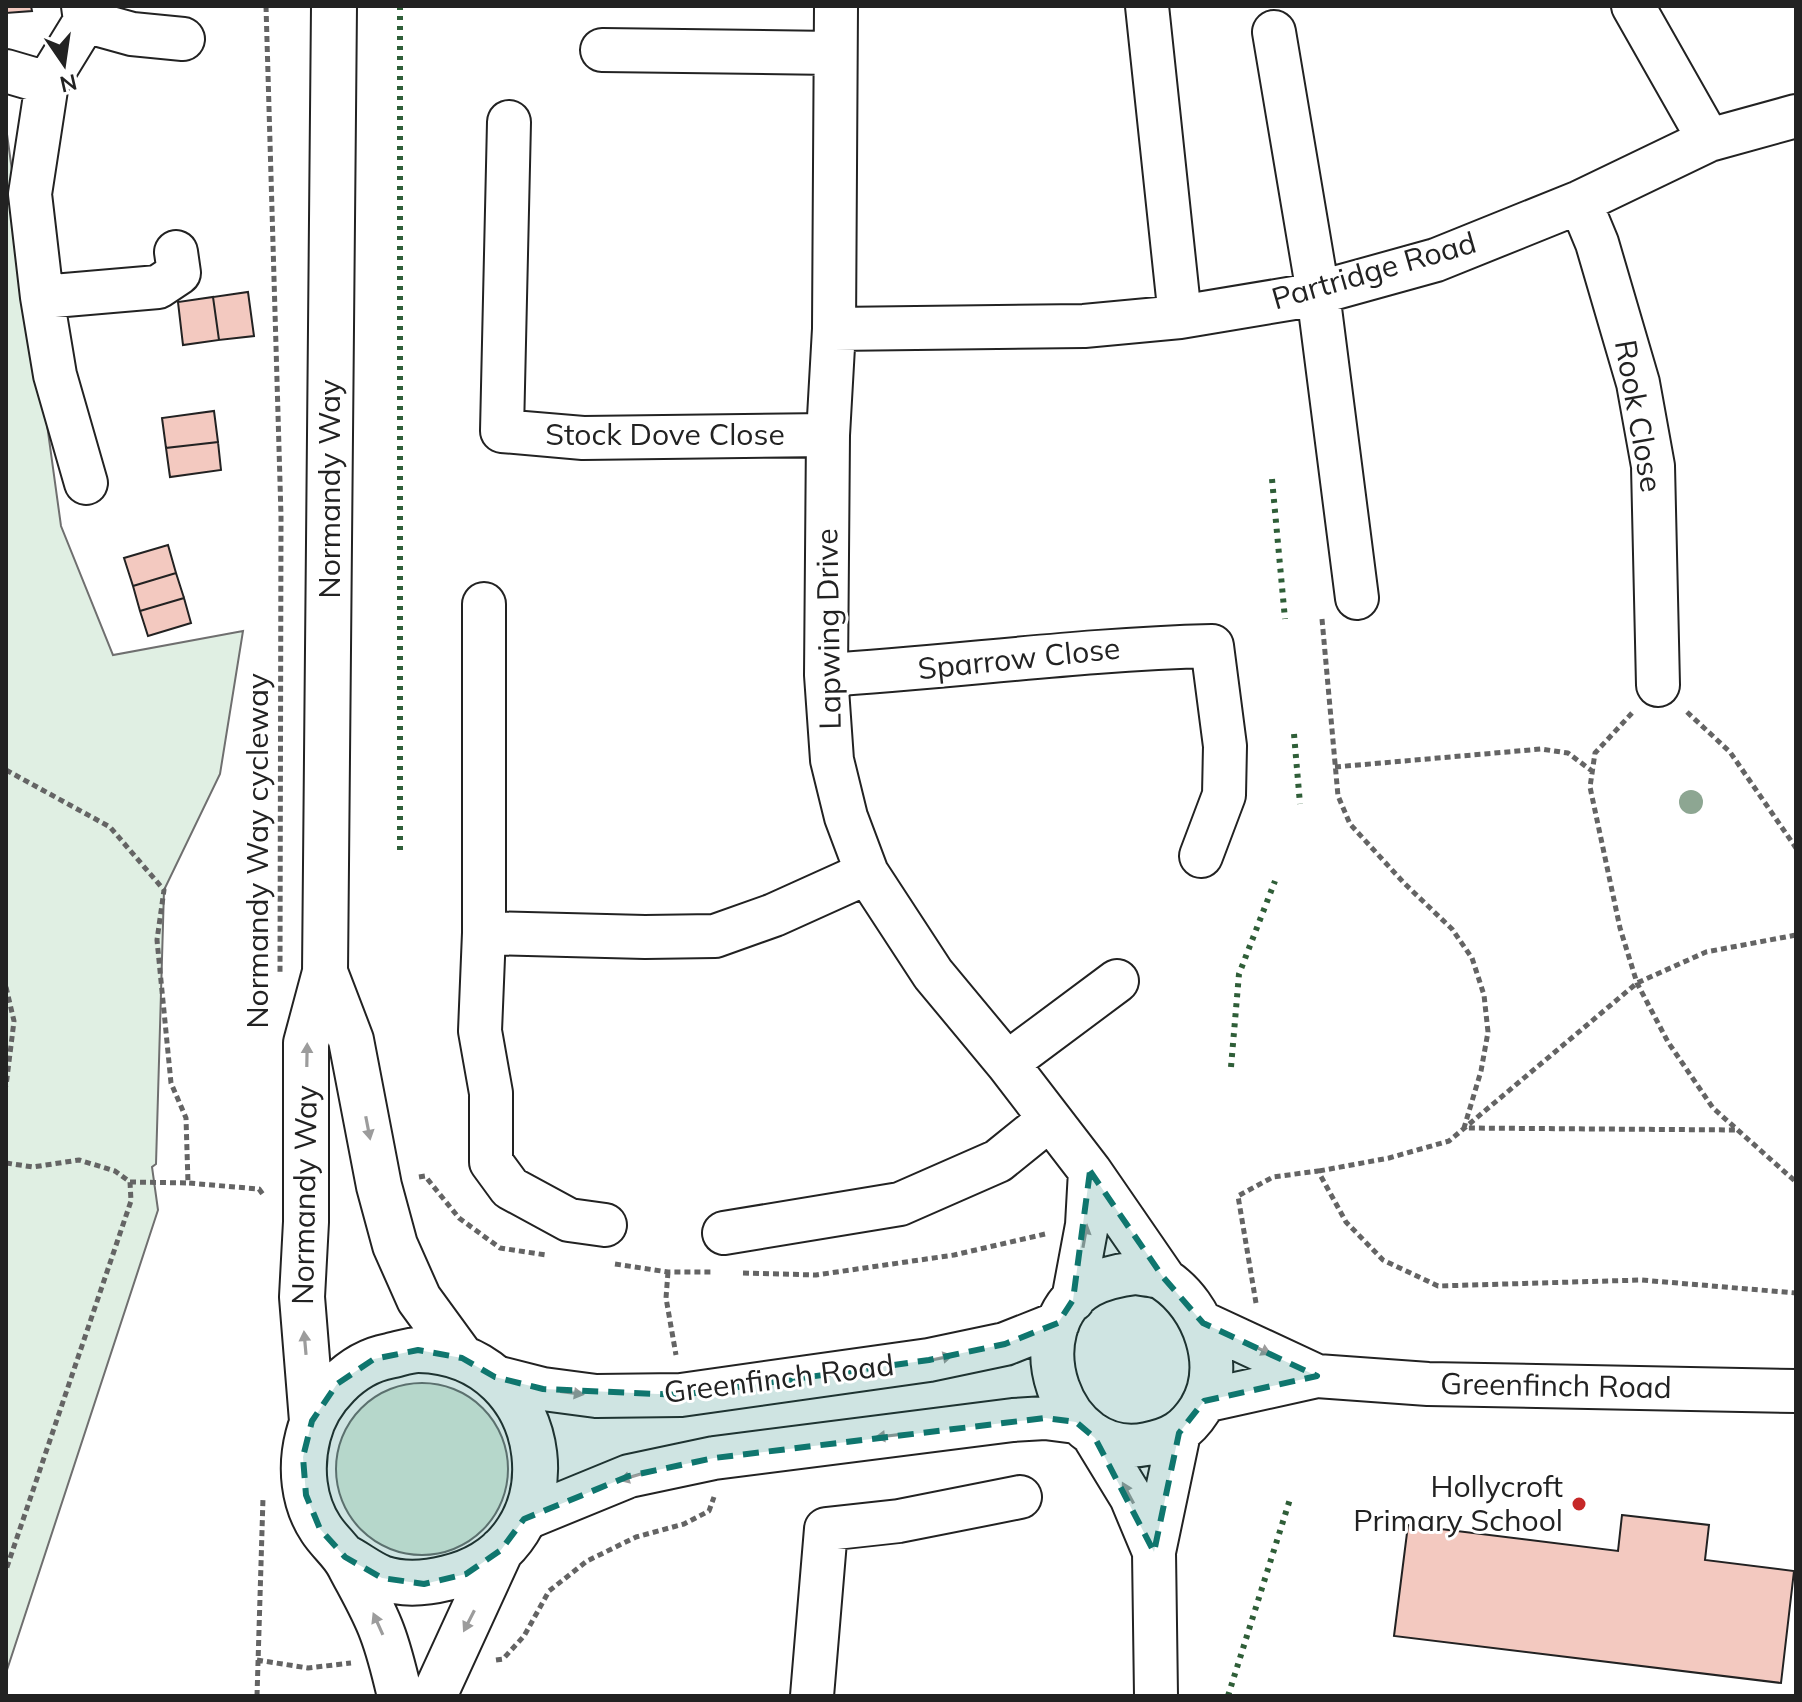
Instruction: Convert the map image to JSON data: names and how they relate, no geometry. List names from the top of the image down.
{
  "streets": {
    "main road": ["Normandy Way"],
    "street": [
      "Partridge Road",
      "Rook Close",
      "Stock Dove Close",
      "Lapwing Drive",
      "Sparrow Close",
      "Greenfinch Road"
    ],
    "path": ["Normandy Way cycleway"]
  },
  "crossings": [
    ["Partridge Road", "Rook Close"],
    ["Partridge Road", "Lapwing Drive"],
    ["Stock Dove Close", "Lapwing Drive"],
    ["Normandy Way", "Greenfinch Road"],
    ["Lapwing Drive", "Sparrow Close"],
    ["Lapwing Drive", "Greenfinch Road"]
  ],
  "places": ["Hollycroft Primary School"],
  "north": "bottom"
}
